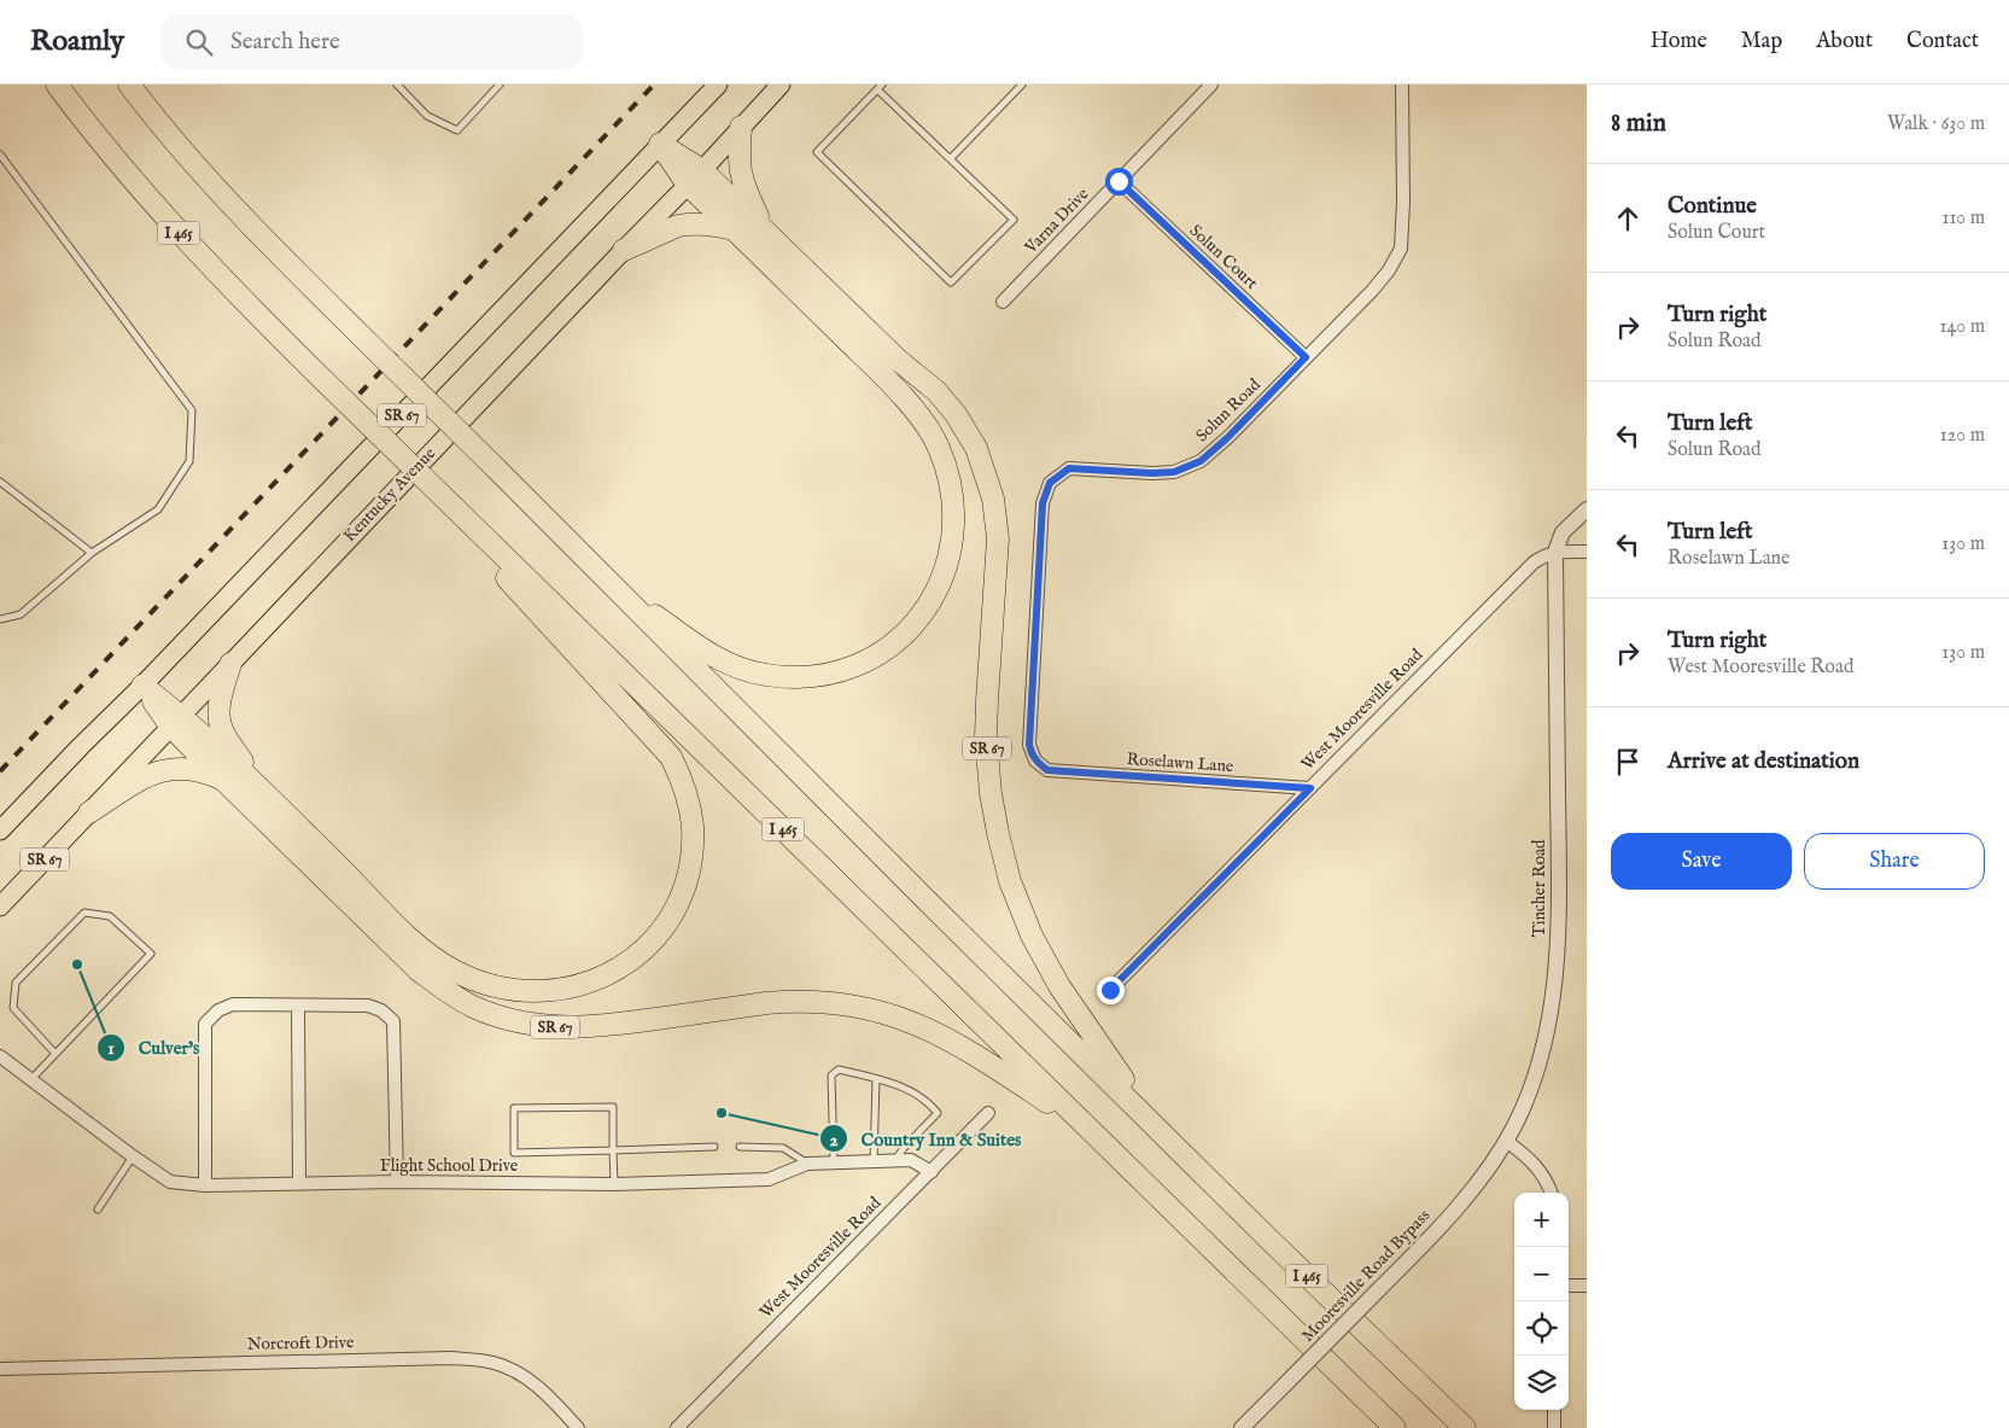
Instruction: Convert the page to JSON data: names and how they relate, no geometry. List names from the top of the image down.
{
  "streets": {
    "highway": ["I 465", "SR 67"],
    "main road": ["Kentucky Avenue"],
    "street": [
      "Varna Drive",
      "Solun Court",
      "Solun Road",
      "West Mooresville Road",
      "Roselawn Lane",
      "Tincher Road",
      "Flight School Drive",
      "Mooresville Road Bypass",
      "Norcroft Drive"
    ]
  },
  "crossings": [
    ["Varna Drive", "Solun Court"],
    ["I 465", "SR 67"],
    ["Solun Court", "Solun Road"],
    ["Solun Road", "Roselawn Lane"],
    ["SR 67", "Kentucky Avenue"],
    ["West Mooresville Road", "Roselawn Lane"],
    ["West Mooresville Road", "Tincher Road"],
    ["West Mooresville Road", "Flight School Drive"],
    ["Tincher Road", "Mooresville Road Bypass"]
  ],
  "places": ["Culver's", "Country Inn & Suites"],
  "page": {
    "header": "Roamly",
    "search": "Search here",
    "nav": [
      "Home",
      "Map",
      "About",
      "Contact"
    ],
    "heading": ["8 min", "Walk · 630 m"],
    "list": [
      ["Continue", "Solun Court", "110 m"],
      ["Turn right", "Solun Road", "140 m"],
      ["Turn left", "Solun Road", "120 m"],
      ["Turn left", "Roselawn Lane", "130 m"],
      ["Turn right", "West Mooresville Road", "130 m"],
      "Arrive at destination"
    ],
    "buttons": ["Save", "Share"],
    "map_buttons": ["+", "−"]
  }
}
